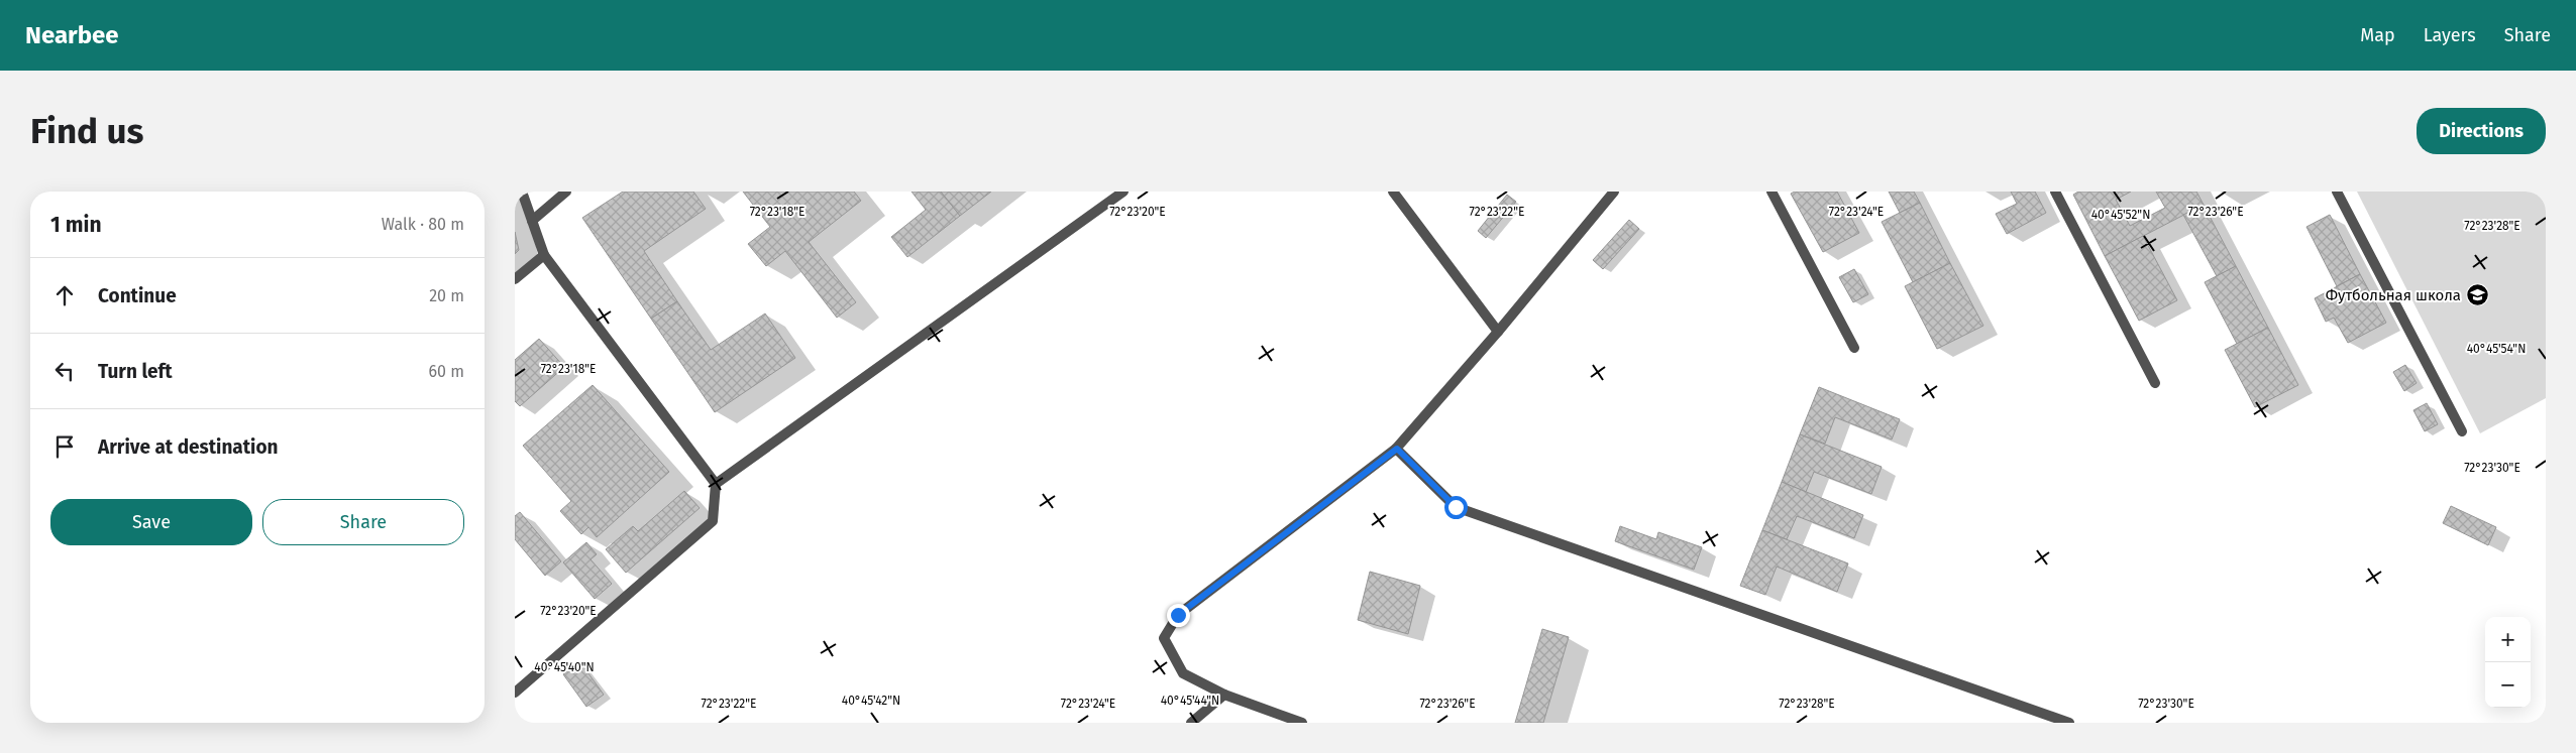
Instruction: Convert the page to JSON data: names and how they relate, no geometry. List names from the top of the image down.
{
  "places": {
    "school or university": ["Футбольная школа"]
  },
  "page": {
    "header": "Nearbee",
    "nav": ["Map", "Layers", "Share"],
    "buttons": [
      "Directions",
      ["Save", "Share"]
    ],
    "title": "Find us",
    "heading": ["1 min", "Walk · 80 m"],
    "list": [
      ["Continue", "20 m"],
      ["Turn left", "60 m"],
      "Arrive at destination"
    ],
    "map_buttons": ["+", "−"]
  },
  "coordinates": [
    "72°23'18\"E",
    "72°23'26\"E",
    "72°23'20\"E",
    "72°23'22\"E",
    "72°23'24\"E",
    "40°45'52\"N",
    "72°23'28\"E",
    "40°45'54\"N",
    "72°23'30\"E",
    "40°45'40\"N",
    "40°45'42\"N",
    "40°45'44\"N"
  ]
}
